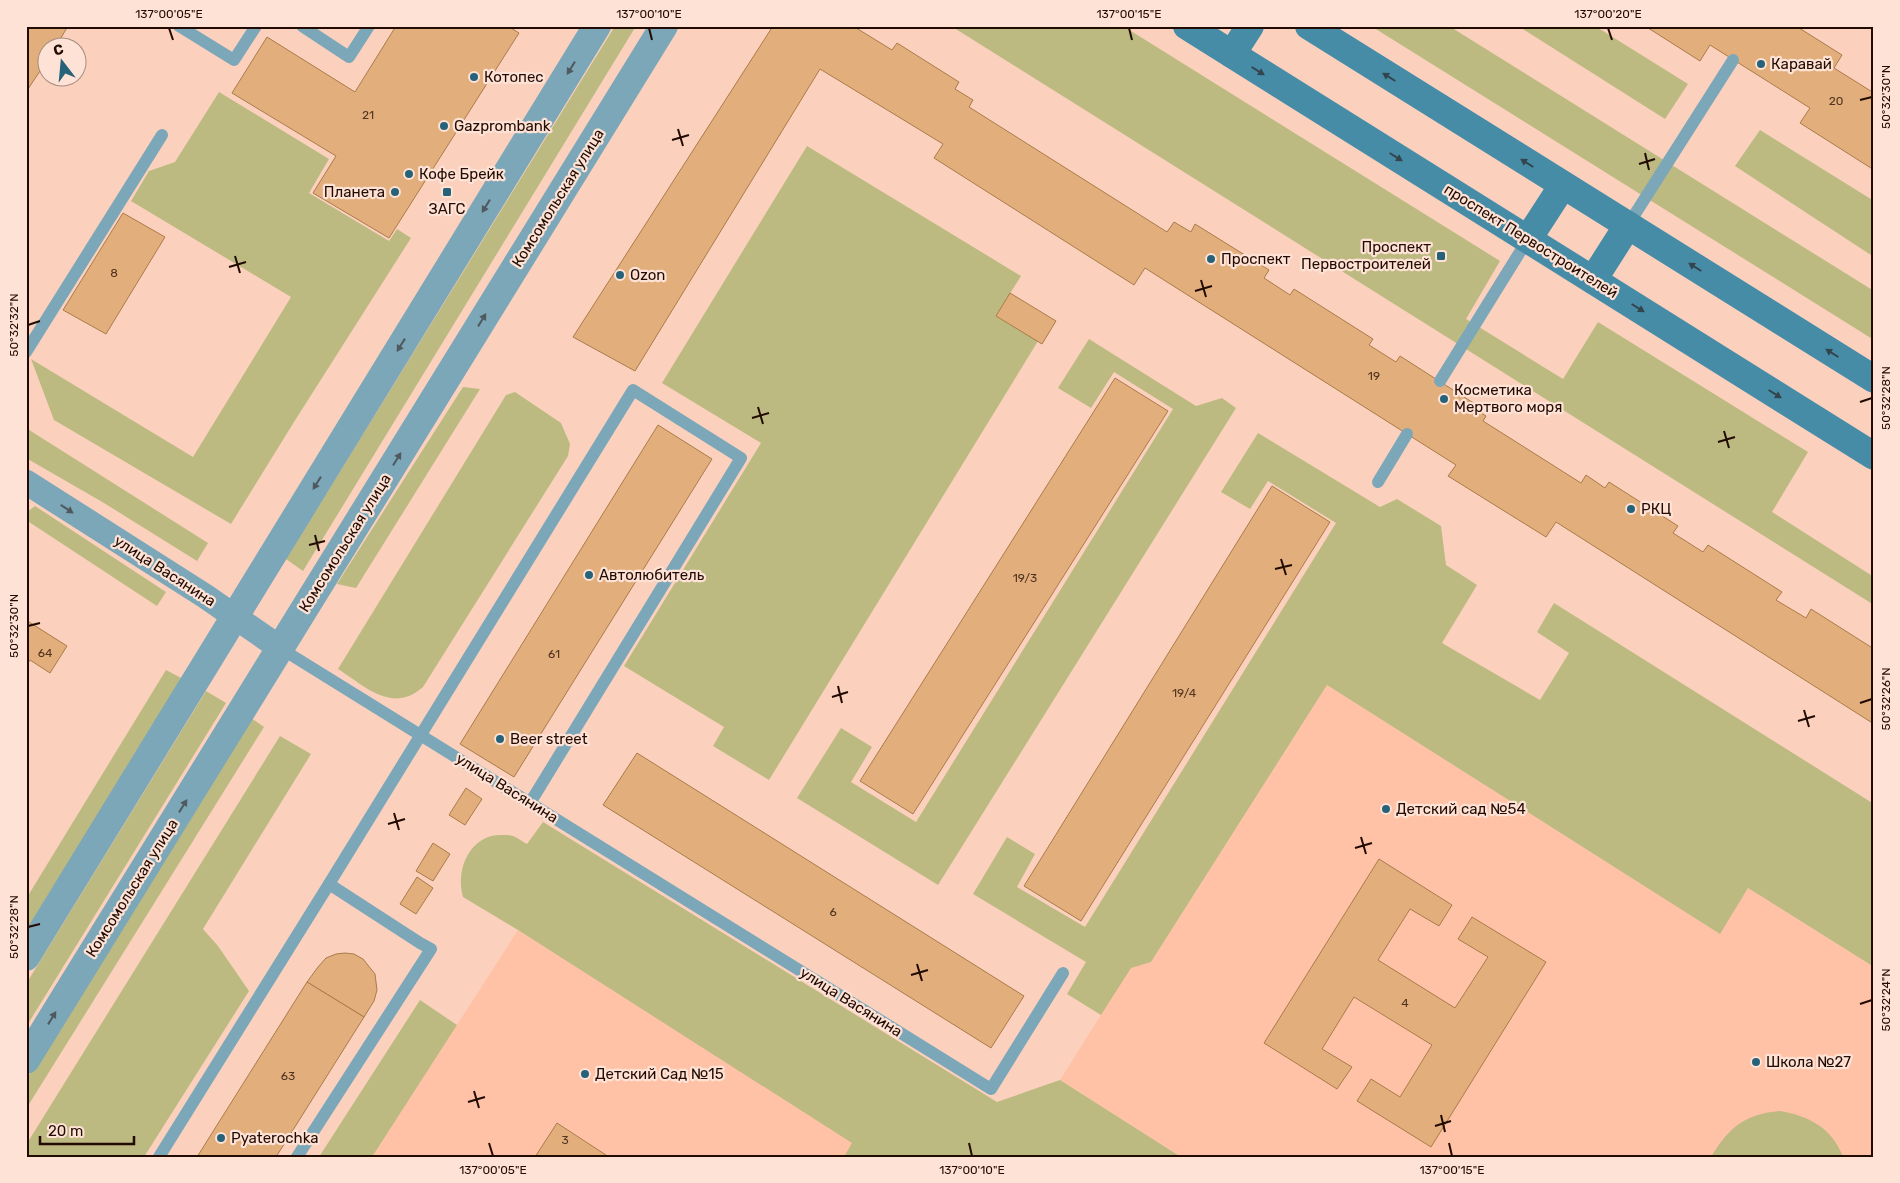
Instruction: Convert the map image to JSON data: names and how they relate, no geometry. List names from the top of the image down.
{
  "streets": {
    "main road": ["проспект Первостроителей"],
    "street": ["Комсомольская улица", "улица Васянина"]
  },
  "crossings": [
    ["Комсомольская улица", "улица Васянина"]
  ],
  "places": {
    "other": [
      "Каравай",
      "Котопес",
      "Gazprombank",
      "Кофе Брейк",
      "Планета",
      "Проспект",
      "Ozon",
      "Косметика Мертвого моря",
      "РКЦ",
      "Автолюбитель",
      "Beer street",
      "Детский сад №54",
      "Школа №27",
      "Детский Сад №15",
      "Pyaterochka"
    ],
    "transit": ["ЗАГС", "Проспект Первостроителей"]
  },
  "house_numbers": [
    "20",
    "21",
    "8",
    "19",
    "19/3",
    "64",
    "61",
    "19/4",
    "6",
    "4",
    "63",
    "3"
  ],
  "scale_bar": "20 m",
  "north": "top",
  "coordinates": [
    "137°00'05\"E",
    "137°00'10\"E",
    "137°00'15\"E",
    "137°00'20\"E",
    "50°32'30\"N",
    "50°32'32\"N",
    "50°32'28\"N",
    "50°32'26\"N",
    "50°32'24\"N"
  ]
}
